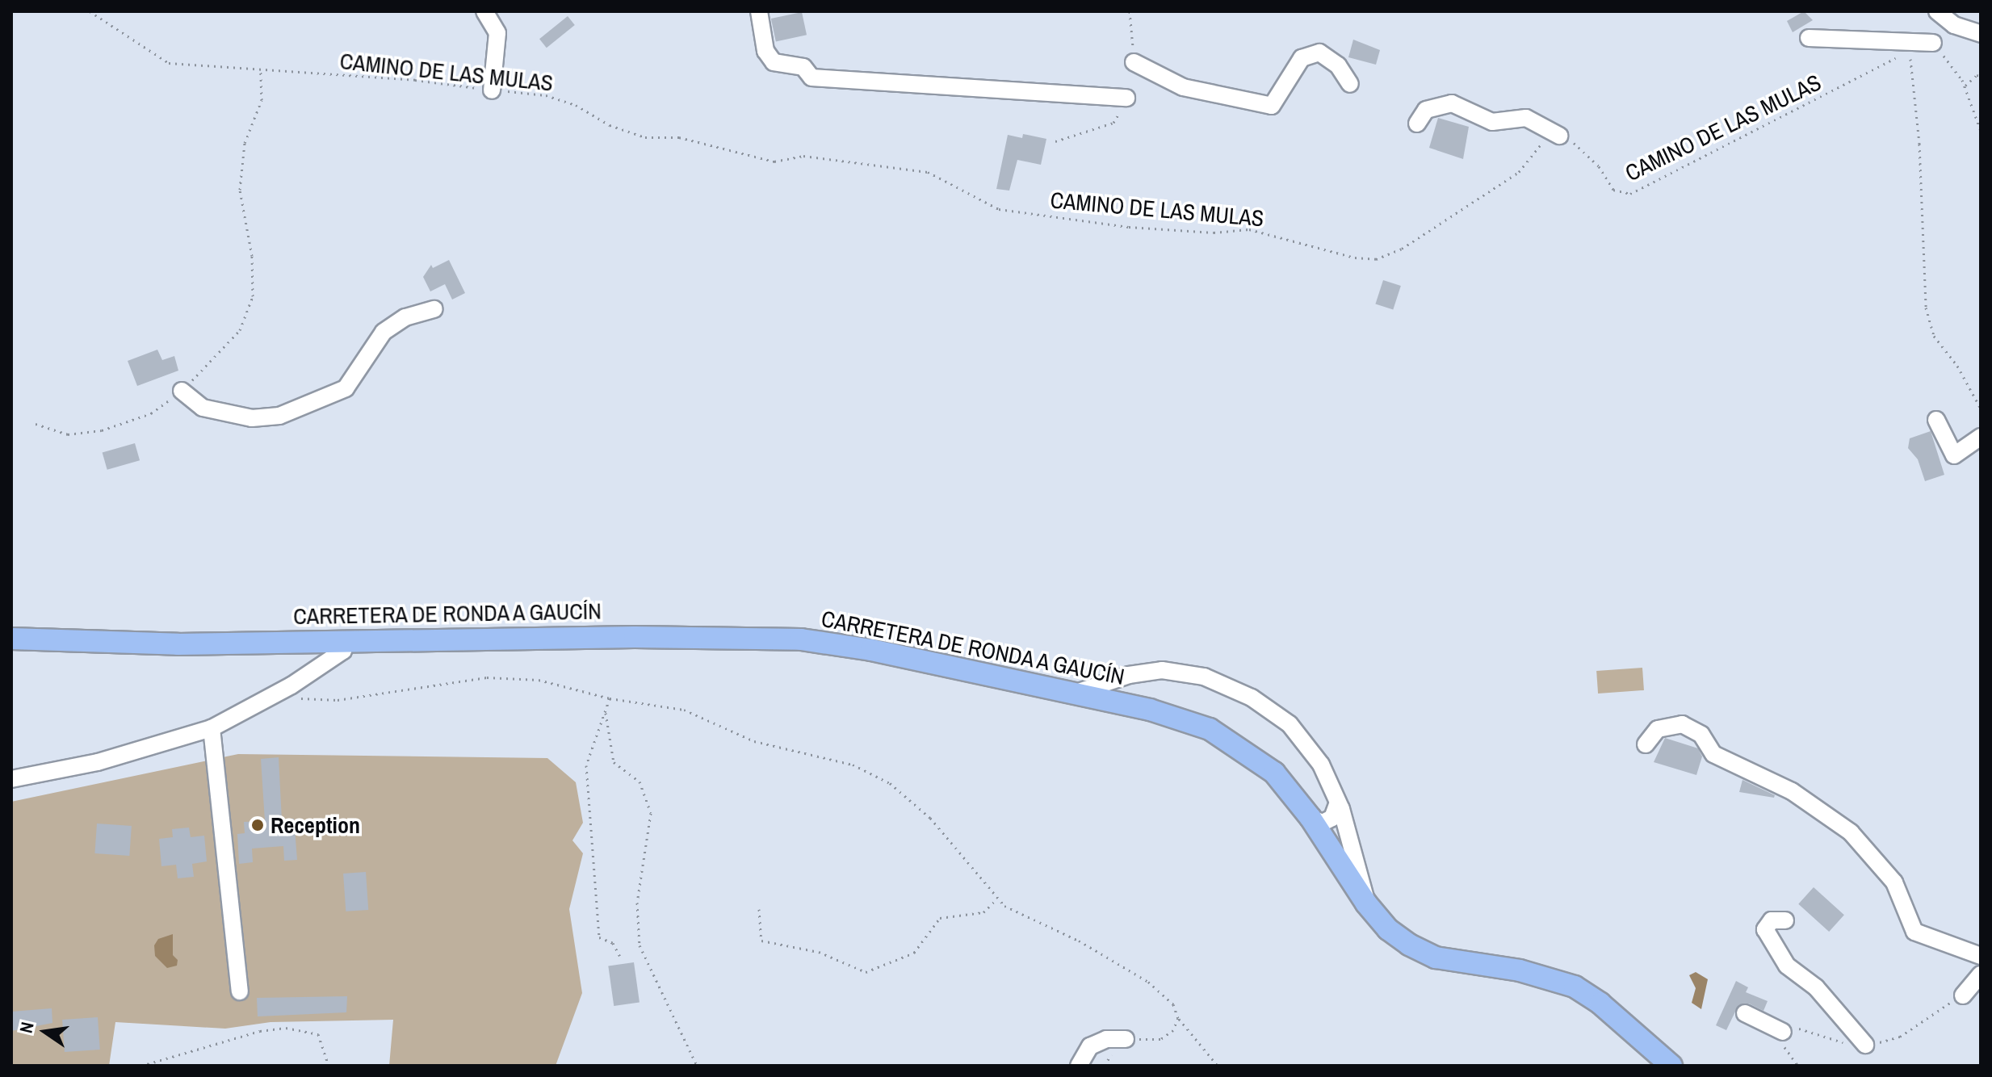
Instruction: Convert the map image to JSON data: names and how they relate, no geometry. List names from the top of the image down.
{
  "streets": {
    "main road": ["CARRETERA DE RONDA A GAUCÍN"],
    "path": ["CAMINO DE LAS MULAS"]
  },
  "places": ["Reception"],
  "north": "left"
}
